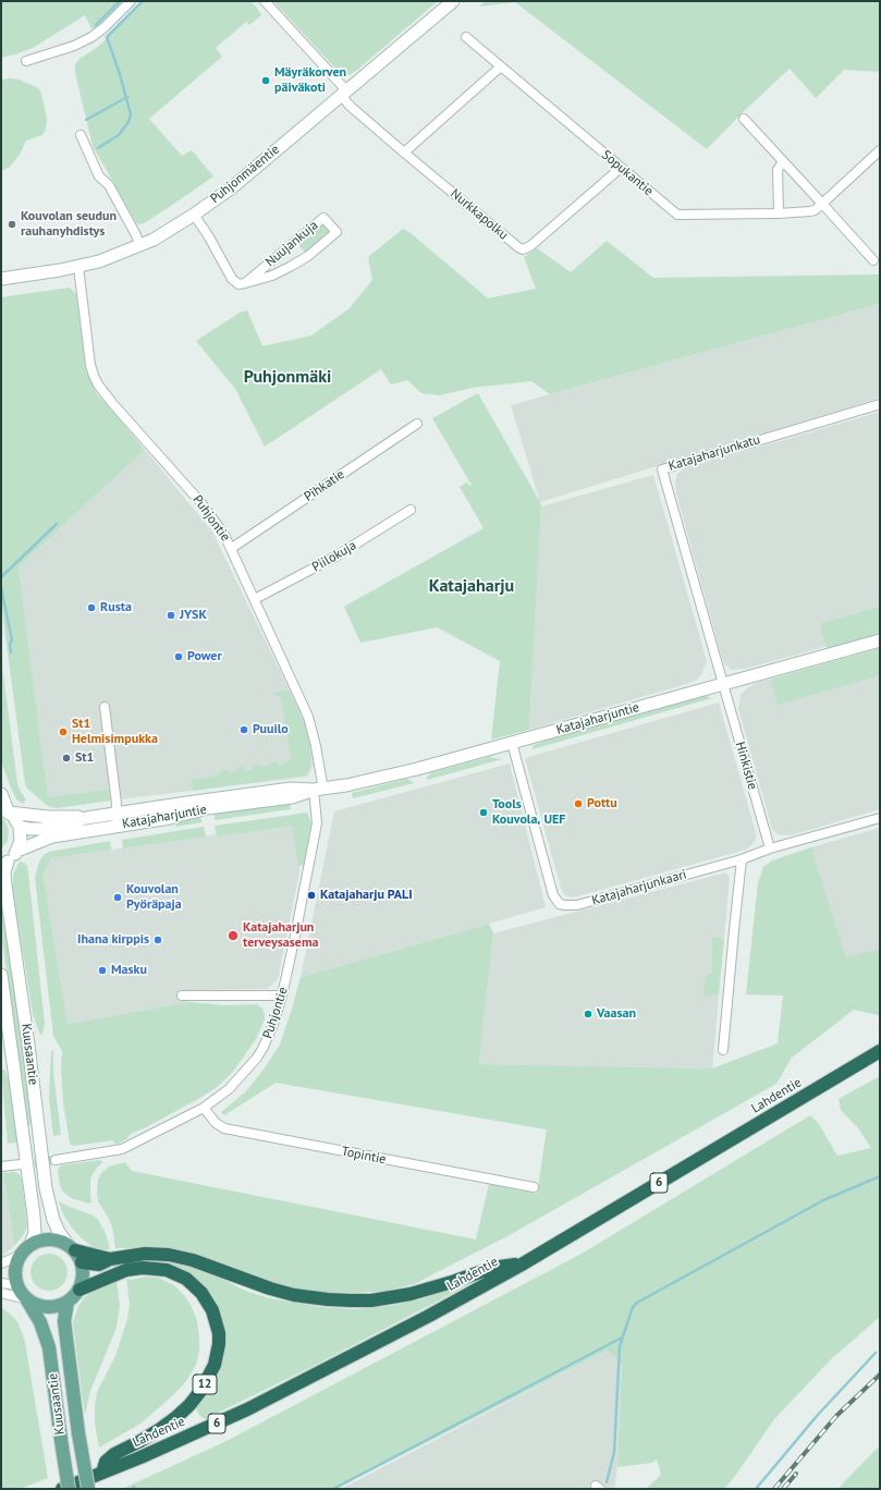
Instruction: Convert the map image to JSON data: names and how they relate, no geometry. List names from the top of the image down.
{
  "streets": {
    "highway": ["Lahdentie", "6", "12"],
    "main road": ["Kuusaantie"],
    "street": [
      "Sopukantie",
      "Puhjonmäentie",
      "Nurkkapolku",
      "Nuujankuja",
      "Katajaharjunkatu",
      "Pihkatie",
      "Puhjontie",
      "Piilokuja",
      "Katajaharjuntie",
      "Hinkistie",
      "Katajaharjunkaari",
      "Topintie"
    ]
  },
  "crossings": [
    ["Sopukantie", "Nurkkapolku"],
    ["Puhjonmäentie", "Nurkkapolku"],
    ["Puhjonmäentie", "Puhjontie"],
    ["Katajaharjunkatu", "Katajaharjuntie"],
    ["Katajaharjunkatu", "Hinkistie"],
    ["Pihkatie", "Puhjontie"],
    ["Puhjontie", "Piilokuja"],
    ["Puhjontie", "Katajaharjuntie"],
    ["Puhjontie", "Topintie"],
    ["Katajaharjuntie", "Hinkistie"],
    ["Katajaharjuntie", "Katajaharjunkaari"],
    ["Hinkistie", "Katajaharjunkaari"],
    ["Kuusaantie", "12"],
    ["Lahdentie", "12"]
  ],
  "districts": ["Puhjonmäki", "Katajaharju"],
  "places": [
    "Mäyräkorven päiväkoti",
    "Kouvolan seudun rauhanyhdistys",
    "Rusta",
    "JYSK",
    "Power",
    "Puuilo",
    "St1 Helmisimpukka",
    "St1",
    "Pottu",
    "Tools Kouvola, UEF",
    "Katajaharju PALI",
    "Kouvolan Pyöräpaja",
    "Katajaharjun terveysasema",
    "Ihana kirppis",
    "Masku",
    "Vaasan"
  ]
}
